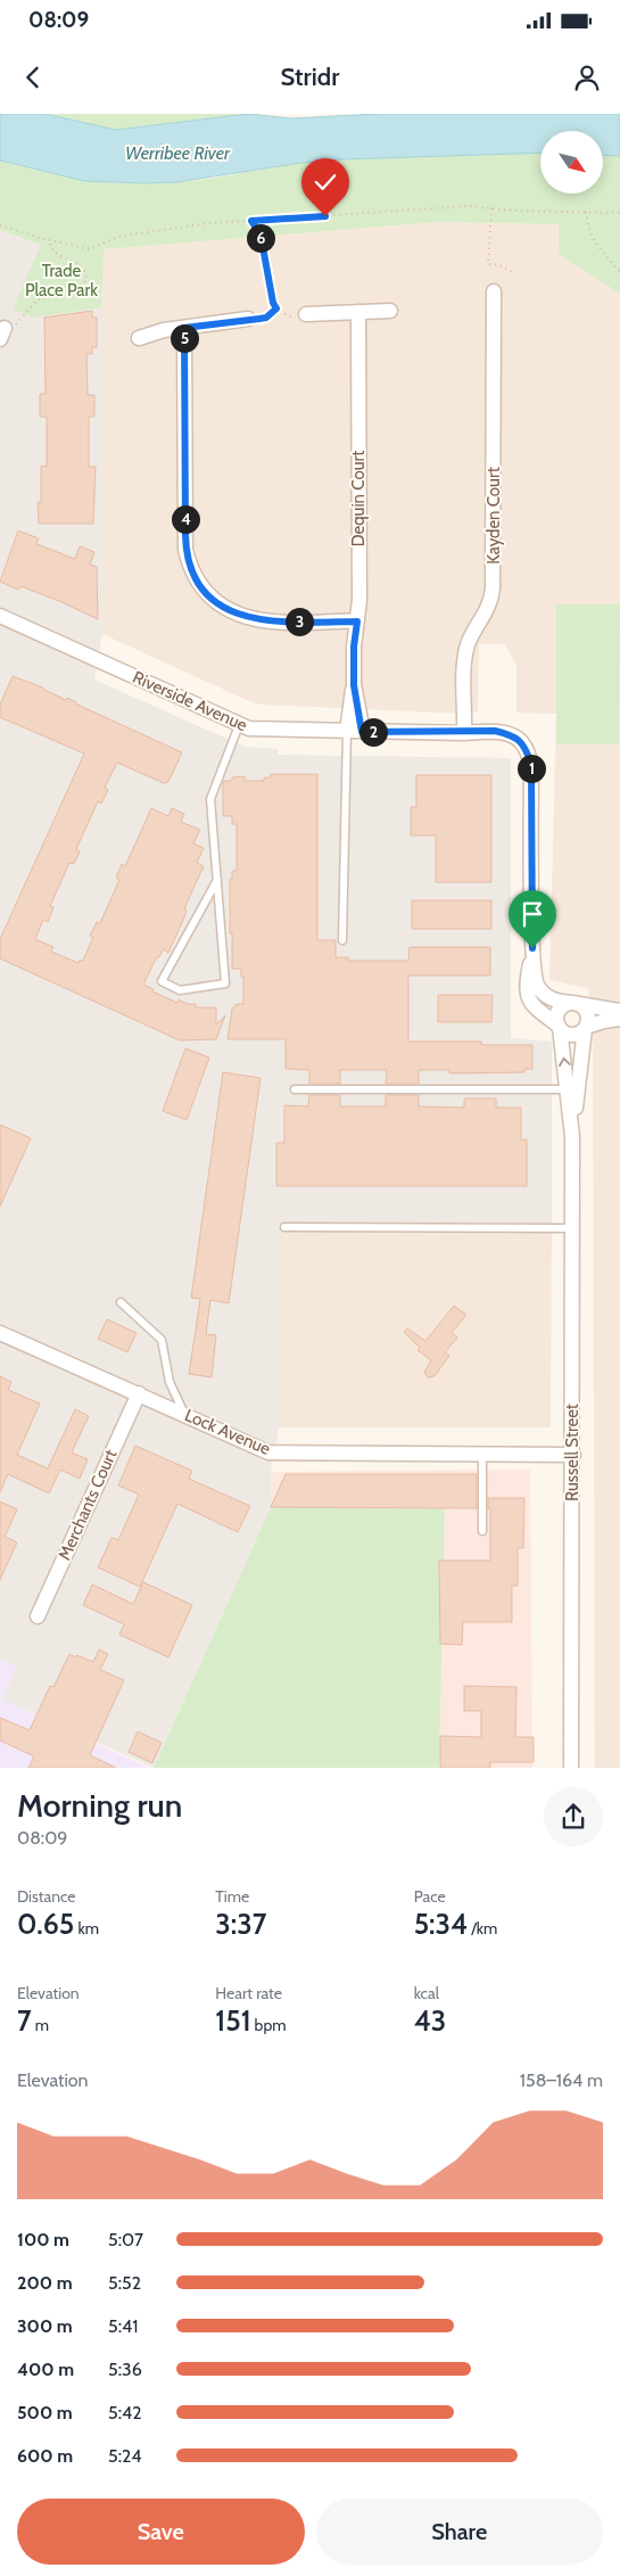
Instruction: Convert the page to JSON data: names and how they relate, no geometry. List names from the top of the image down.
{
  "streets": {
    "street": [
      "Dequin Court",
      "Kayden Court",
      "Riverside Avenue",
      "Lock Avenue",
      "Russell Street",
      "Merchants Court"
    ]
  },
  "crossings": [
    ["Dequin Court", "Riverside Avenue"],
    ["Kayden Court", "Riverside Avenue"],
    ["Riverside Avenue", "Russell Street"],
    ["Lock Avenue", "Russell Street"],
    ["Lock Avenue", "Merchants Court"]
  ],
  "water": ["Werribee River"],
  "parks": ["Trade Place Park"],
  "north": "bottom right",
  "page": {
    "status": "08:09",
    "header": "Stridr",
    "pins": [
      "6",
      "5",
      "4",
      "3",
      "2",
      "1"
    ],
    "heading": ["Morning run", "08:09"],
    "stats": [
      ["Distance", "0.65 km"],
      ["Time", "3:37"],
      ["Pace", "5:34 /km"],
      ["Elevation", "7 m"],
      ["Heart rate", "151 bpm"],
      ["kcal", "43"]
    ],
    "chart": ["Elevation", "158–164 m"],
    "list": [
      {
        "name": "100 m",
        "note": "5:07"
      },
      {
        "name": "200 m",
        "note": "5:52"
      },
      {
        "name": "300 m",
        "note": "5:41"
      },
      {
        "name": "400 m",
        "note": "5:36"
      },
      {
        "name": "500 m",
        "note": "5:42"
      },
      {
        "name": "600 m",
        "note": "5:24"
      }
    ],
    "buttons": ["Save", "Share"]
  }
}
